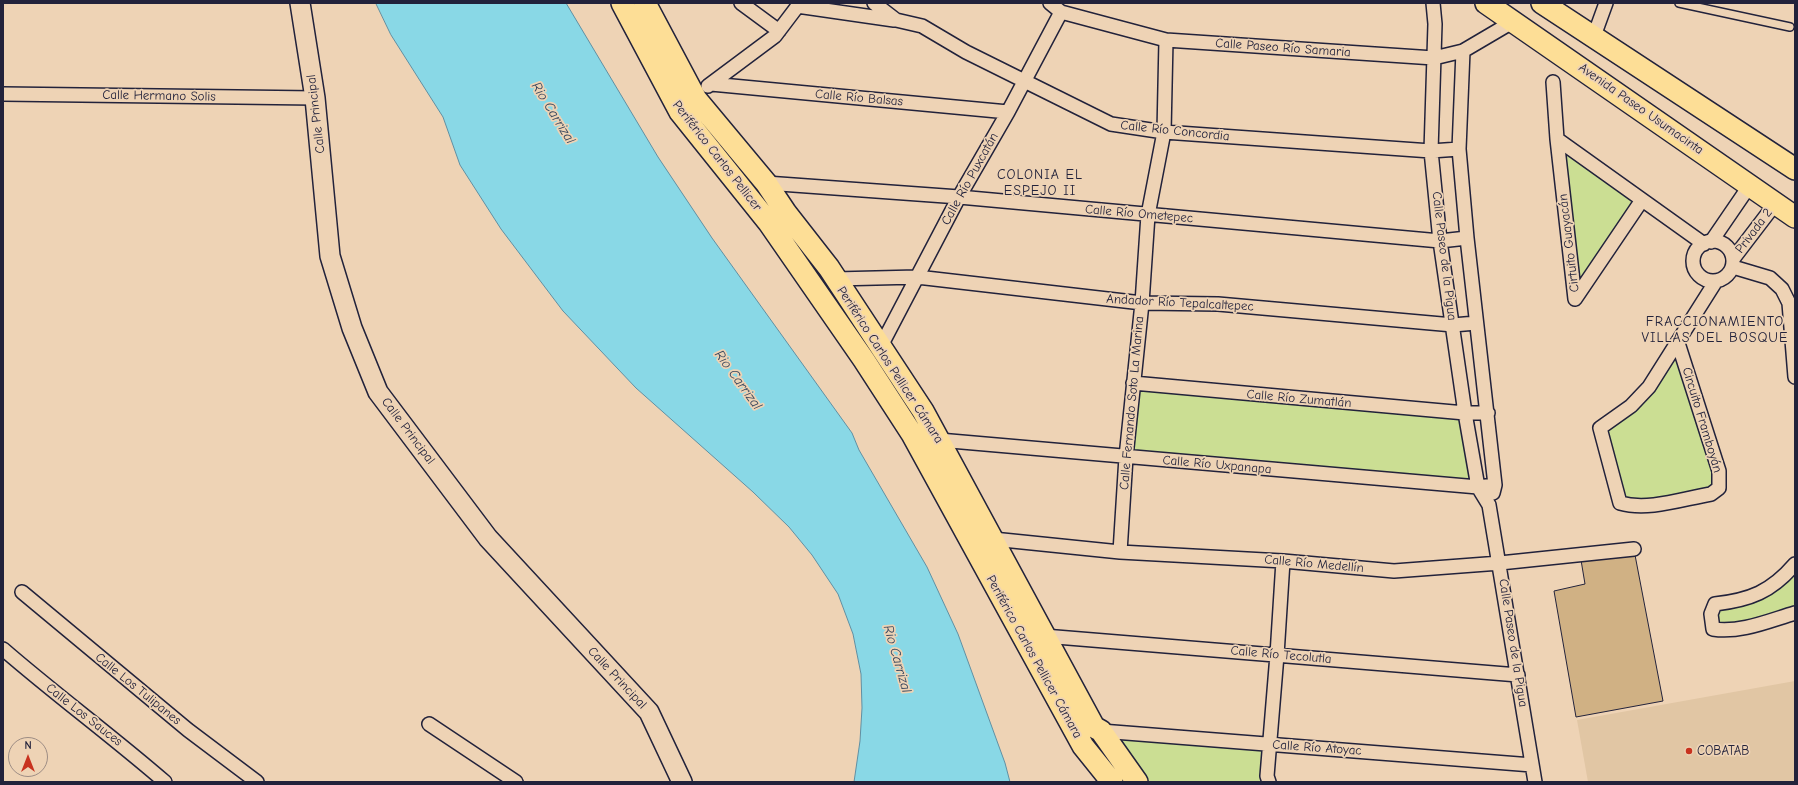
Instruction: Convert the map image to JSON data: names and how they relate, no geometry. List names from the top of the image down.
{
  "streets": {
    "main road": [
      "Avenida Paseo Usumacinta",
      "Calle Principal",
      "Periférico Carlos Pellicer",
      "Periférico Carlos Pellicer Cámara"
    ],
    "street": [
      "Calle Paseo Río Samaria",
      "Calle Hermano Solis",
      "Calle Río Balsas",
      "Calle Río Concordia",
      "Calle Río Puxcatán",
      "Calle Río Ometepec",
      "Privada 2",
      "Cirtuito Guayacán",
      "Calle Paseo de la Pigua",
      "Andador Río Tepalcaltepec",
      "Calle Río Zumatlán",
      "Calle Fernando Soto La Marina",
      "Circuito Framboyán",
      "Calle Río Uxpanapa",
      "Calle Río Medellín",
      "Calle Río Tecolutla",
      "Calle Los Tulipanes",
      "Calle Los Sauces",
      "Calle Río Atoyac"
    ]
  },
  "crossings": [
    ["Calle Paseo Río Samaria", "Avenida Paseo Usumacinta"],
    ["Calle Paseo Río Samaria", "Calle Río Puxcatán"],
    ["Calle Paseo Río Samaria", "Calle Paseo de la Pigua"],
    ["Calle Paseo Río Samaria", "Calle Fernando Soto La Marina"],
    ["Calle Hermano Solis", "Calle Principal"],
    ["Calle Río Balsas", "Calle Río Puxcatán"],
    ["Avenida Paseo Usumacinta", "Privada 2"],
    ["Calle Río Concordia", "Calle Río Puxcatán"],
    ["Calle Río Concordia", "Calle Paseo de la Pigua"],
    ["Calle Río Concordia", "Calle Fernando Soto La Marina"],
    ["Periférico Carlos Pellicer", "Periférico Carlos Pellicer Cámara"],
    ["Calle Río Puxcatán", "Calle Río Ometepec"],
    ["Calle Río Puxcatán", "Andador Río Tepalcaltepec"],
    ["Calle Río Puxcatán", "Periférico Carlos Pellicer Cámara"],
    ["Calle Río Ometepec", "Calle Paseo de la Pigua"],
    ["Calle Río Ometepec", "Periférico Carlos Pellicer Cámara"],
    ["Calle Río Ometepec", "Calle Fernando Soto La Marina"],
    ["Privada 2", "Circuito Framboyán"],
    ["Calle Paseo de la Pigua", "Andador Río Tepalcaltepec"],
    ["Calle Paseo de la Pigua", "Calle Río Zumatlán"],
    ["Calle Paseo de la Pigua", "Calle Río Uxpanapa"],
    ["Calle Paseo de la Pigua", "Calle Río Medellín"],
    ["Calle Paseo de la Pigua", "Calle Río Tecolutla"],
    ["Calle Paseo de la Pigua", "Calle Río Atoyac"],
    ["Andador Río Tepalcaltepec", "Periférico Carlos Pellicer Cámara"],
    ["Andador Río Tepalcaltepec", "Calle Fernando Soto La Marina"],
    ["Periférico Carlos Pellicer Cámara", "Calle Río Uxpanapa"],
    ["Periférico Carlos Pellicer Cámara", "Calle Río Medellín"],
    ["Periférico Carlos Pellicer Cámara", "Calle Río Tecolutla"],
    ["Periférico Carlos Pellicer Cámara", "Calle Río Atoyac"],
    ["Calle Río Zumatlán", "Calle Fernando Soto La Marina"],
    ["Calle Fernando Soto La Marina", "Calle Río Uxpanapa"],
    ["Calle Fernando Soto La Marina", "Calle Río Medellín"]
  ],
  "districts": ["COLONIA EL ESPEJO II", "FRACCIONAMIENTO VILLAS DEL BOSQUE"],
  "water": ["Rio Carrizal"],
  "places": ["COBATAB"],
  "north": "top"
}
